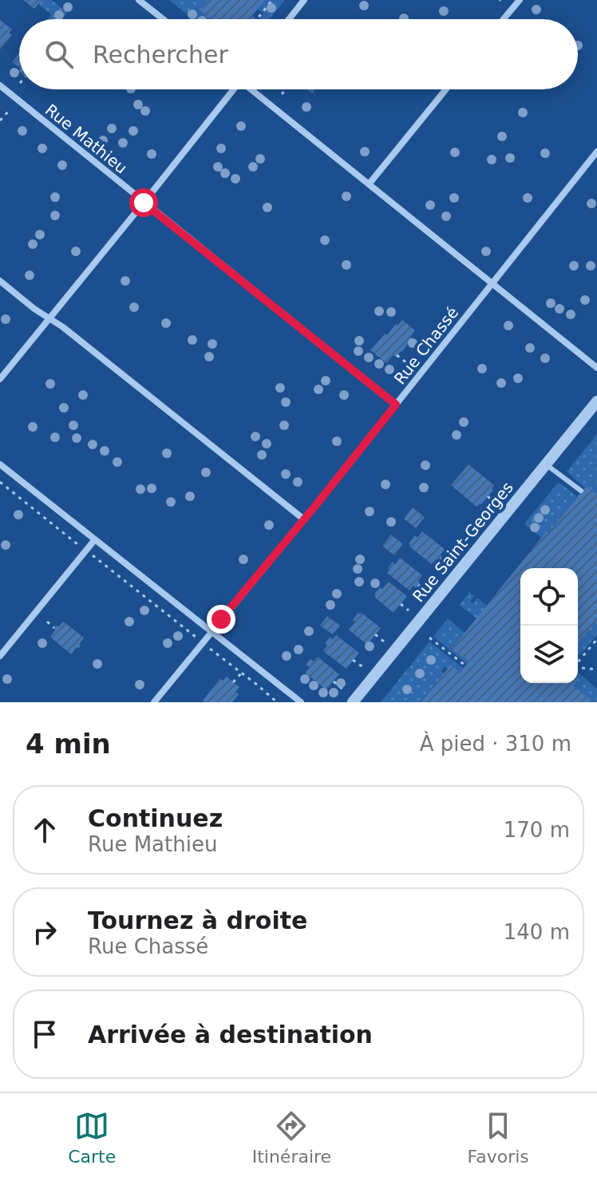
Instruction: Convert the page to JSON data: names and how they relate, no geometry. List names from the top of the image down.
{
  "streets": {
    "street": ["Rue Mathieu", "Rue Chassé", "Rue Saint-Georges"]
  },
  "crossings": [
    ["Rue Mathieu", "Rue Chassé"]
  ],
  "page": {
    "search": "Rechercher",
    "heading": ["4 min", "À pied · 310 m"],
    "list": [
      ["Continuez", "Rue Mathieu", "170 m"],
      ["Tournez à droite", "Rue Chassé", "140 m"],
      "Arrivée à destination"
    ],
    "nav": ["Carte", "Itinéraire", "Favoris"]
  }
}
